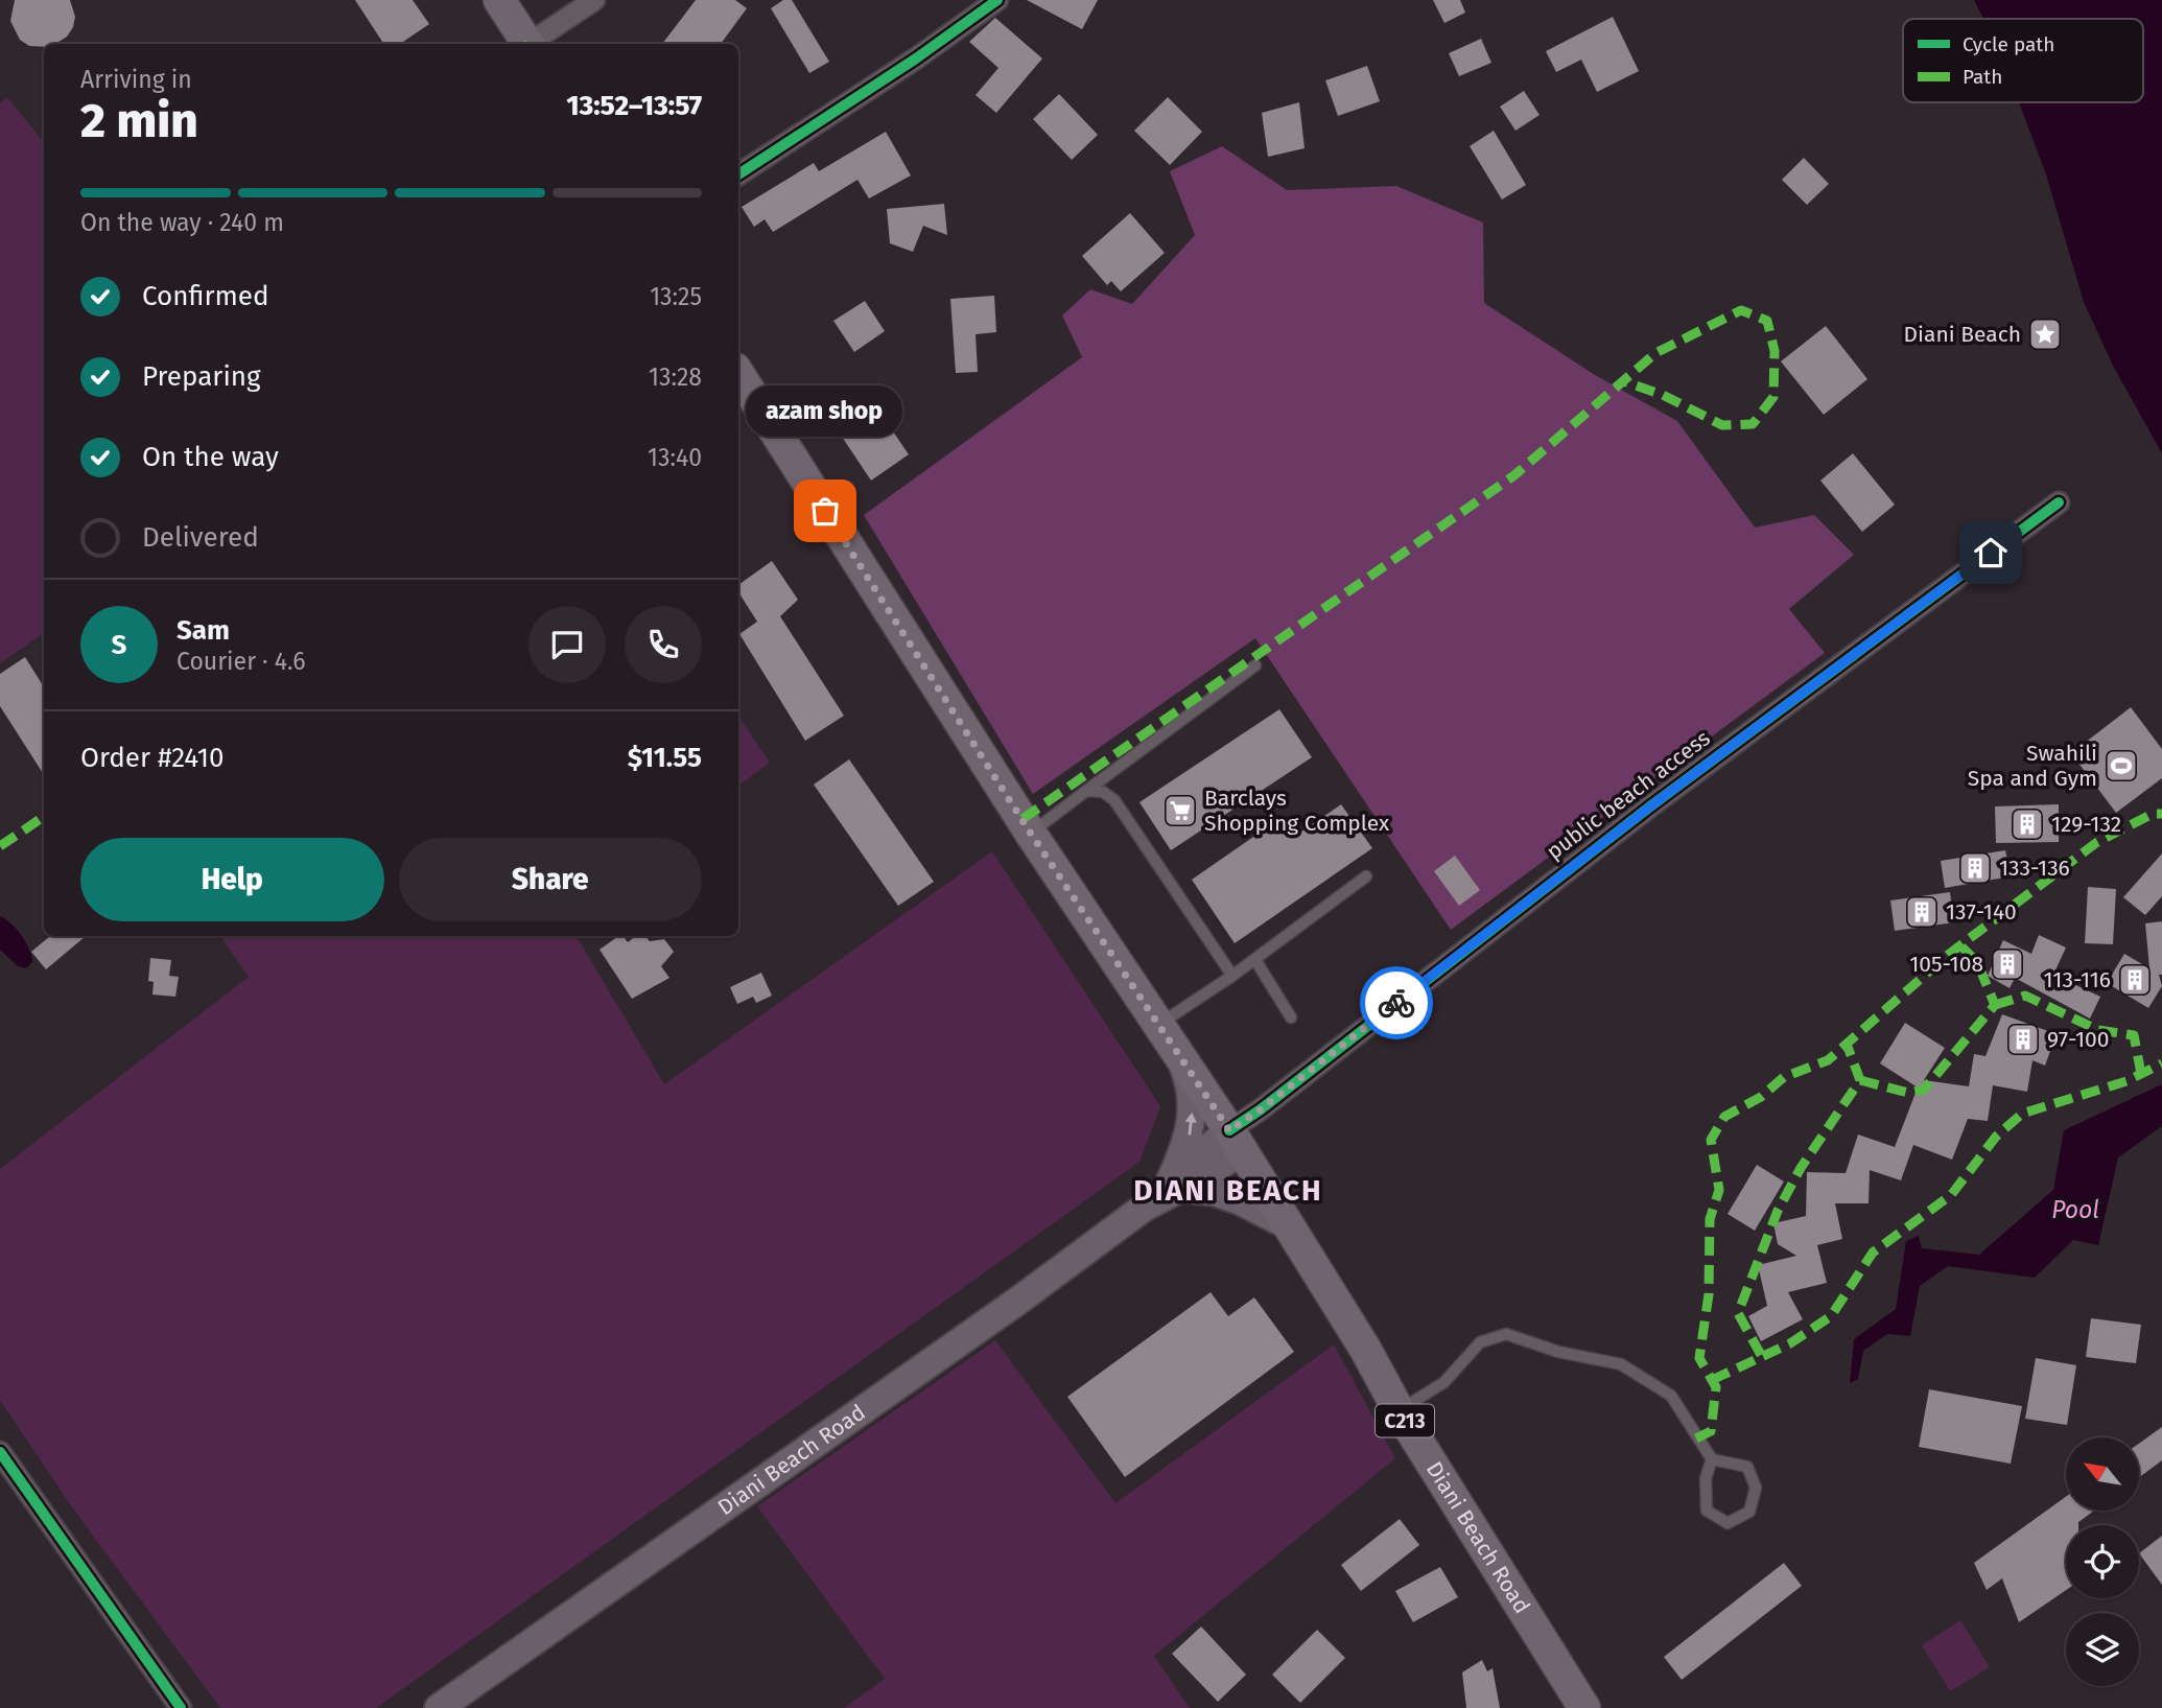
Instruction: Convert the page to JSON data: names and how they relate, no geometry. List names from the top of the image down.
{
  "streets": {
    "main road": ["C213", "Diani Beach Road"],
    "street": ["public beach access"]
  },
  "crossings": [
    ["public beach access", "Diani Beach Road"]
  ],
  "districts": ["DIANI BEACH"],
  "water": ["Pool"],
  "places": {
    "place": ["Diani Beach"],
    "other": ["azam shop"],
    "sports": ["Swahili Spa and Gym"],
    "supermarket": ["Barclays Shopping Complex"],
    "building": [
      "129-132",
      "133-136",
      "137-140",
      "105-108",
      "113-116",
      "97-100"
    ]
  },
  "legend": ["Cycle path", "Path"],
  "north": "top left",
  "page": {
    "heading": ["2 min", "Arriving in", "13:52–13:57"],
    "panel": [
      "Sam",
      "Courier · 4.6",
      "Order #2410",
      "$11.55"
    ],
    "bar": "On the way · 240 m",
    "list": [
      ["Confirmed", "13:25"],
      ["Preparing", "13:28"],
      ["On the way", "13:40"],
      "Delivered"
    ],
    "bubble": "azam shop",
    "round": "S",
    "buttons": ["Help", "Share"]
  }
}
